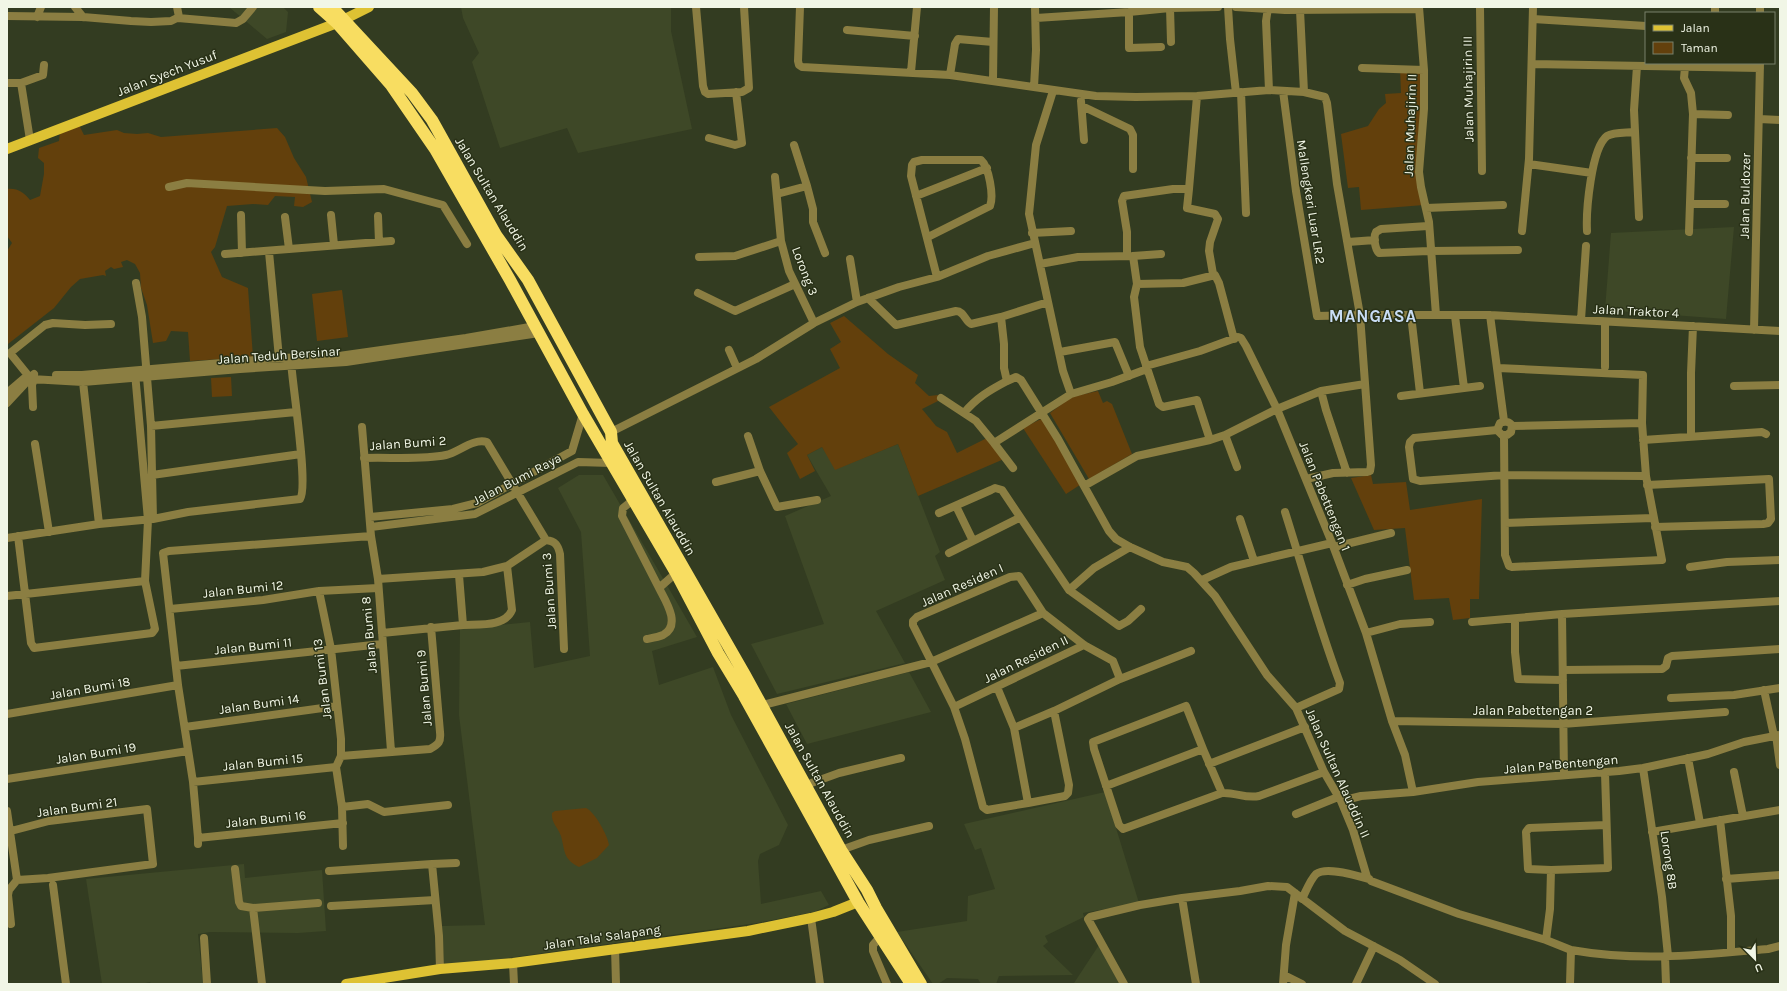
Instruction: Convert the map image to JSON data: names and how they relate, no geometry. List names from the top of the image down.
{
  "streets": {
    "highway": ["Jalan Sultan Alauddin"],
    "main road": ["Jalan Syech Yusuf", "Jalan Tala' Salapang"],
    "street": [
      "Jalan Muhajirin III",
      "Jalan Muhajirin II",
      "Jalan Buldozer",
      "Mallengkeri Luar LR.2",
      "Lorong 3",
      "Jalan Traktor 4",
      "Jalan Teduh Bersinar",
      "Jalan Bumi 2",
      "Jalan Bumi Raya",
      "Jalan Pabettengan 1",
      "Jalan Residen I",
      "Jalan Bumi 12",
      "Jalan Bumi 3",
      "Jalan Bumi 8",
      "Jalan Bumi 11",
      "Jalan Residen II",
      "Jalan Bumi 13",
      "Jalan Bumi 18",
      "Jalan Bumi 9",
      "Jalan Bumi 14",
      "Jalan Pabettengan 2",
      "Jalan Bumi 19",
      "Jalan Bumi 15",
      "Jalan Pa'Bentengan",
      "Jalan Sultan Alauddin II",
      "Jalan Bumi 21",
      "Jalan Bumi 16",
      "Lorong 8B"
    ]
  },
  "crossings": [
    ["Jalan Syech Yusuf", "Jalan Sultan Alauddin"],
    ["Jalan Muhajirin II", "Jalan Traktor 4"],
    ["Jalan Sultan Alauddin", "Jalan Teduh Bersinar"],
    ["Jalan Sultan Alauddin", "Jalan Bumi Raya"],
    ["Jalan Sultan Alauddin", "Jalan Tala' Salapang"],
    ["Jalan Buldozer", "Jalan Traktor 4"],
    ["Mallengkeri Luar LR.2", "Jalan Traktor 4"],
    ["Jalan Bumi 2", "Jalan Bumi Raya"],
    ["Jalan Bumi 2", "Jalan Bumi 3"],
    ["Jalan Bumi 2", "Jalan Bumi 8"],
    ["Jalan Bumi Raya", "Jalan Bumi 3"],
    ["Jalan Bumi Raya", "Jalan Bumi 8"],
    ["Jalan Pabettengan 1", "Jalan Pabettengan 2"],
    ["Jalan Pabettengan 1", "Jalan Pa'Bentengan"],
    ["Jalan Residen I", "Jalan Residen II"],
    ["Jalan Bumi 12", "Jalan Bumi 13"],
    ["Jalan Bumi 3", "Jalan Bumi 8"],
    ["Jalan Bumi 8", "Jalan Bumi 11"],
    ["Jalan Bumi 8", "Jalan Bumi 9"],
    ["Jalan Bumi 11", "Jalan Bumi 13"],
    ["Jalan Bumi 13", "Jalan Bumi 14"],
    ["Jalan Bumi 15", "Jalan Bumi 16"],
    ["Jalan Pa'Bentengan", "Jalan Sultan Alauddin II"],
    ["Jalan Pa'Bentengan", "Lorong 8B"]
  ],
  "districts": ["MANGASA"],
  "legend": ["Jalan", "Taman"],
  "north": "bottom right"
}
